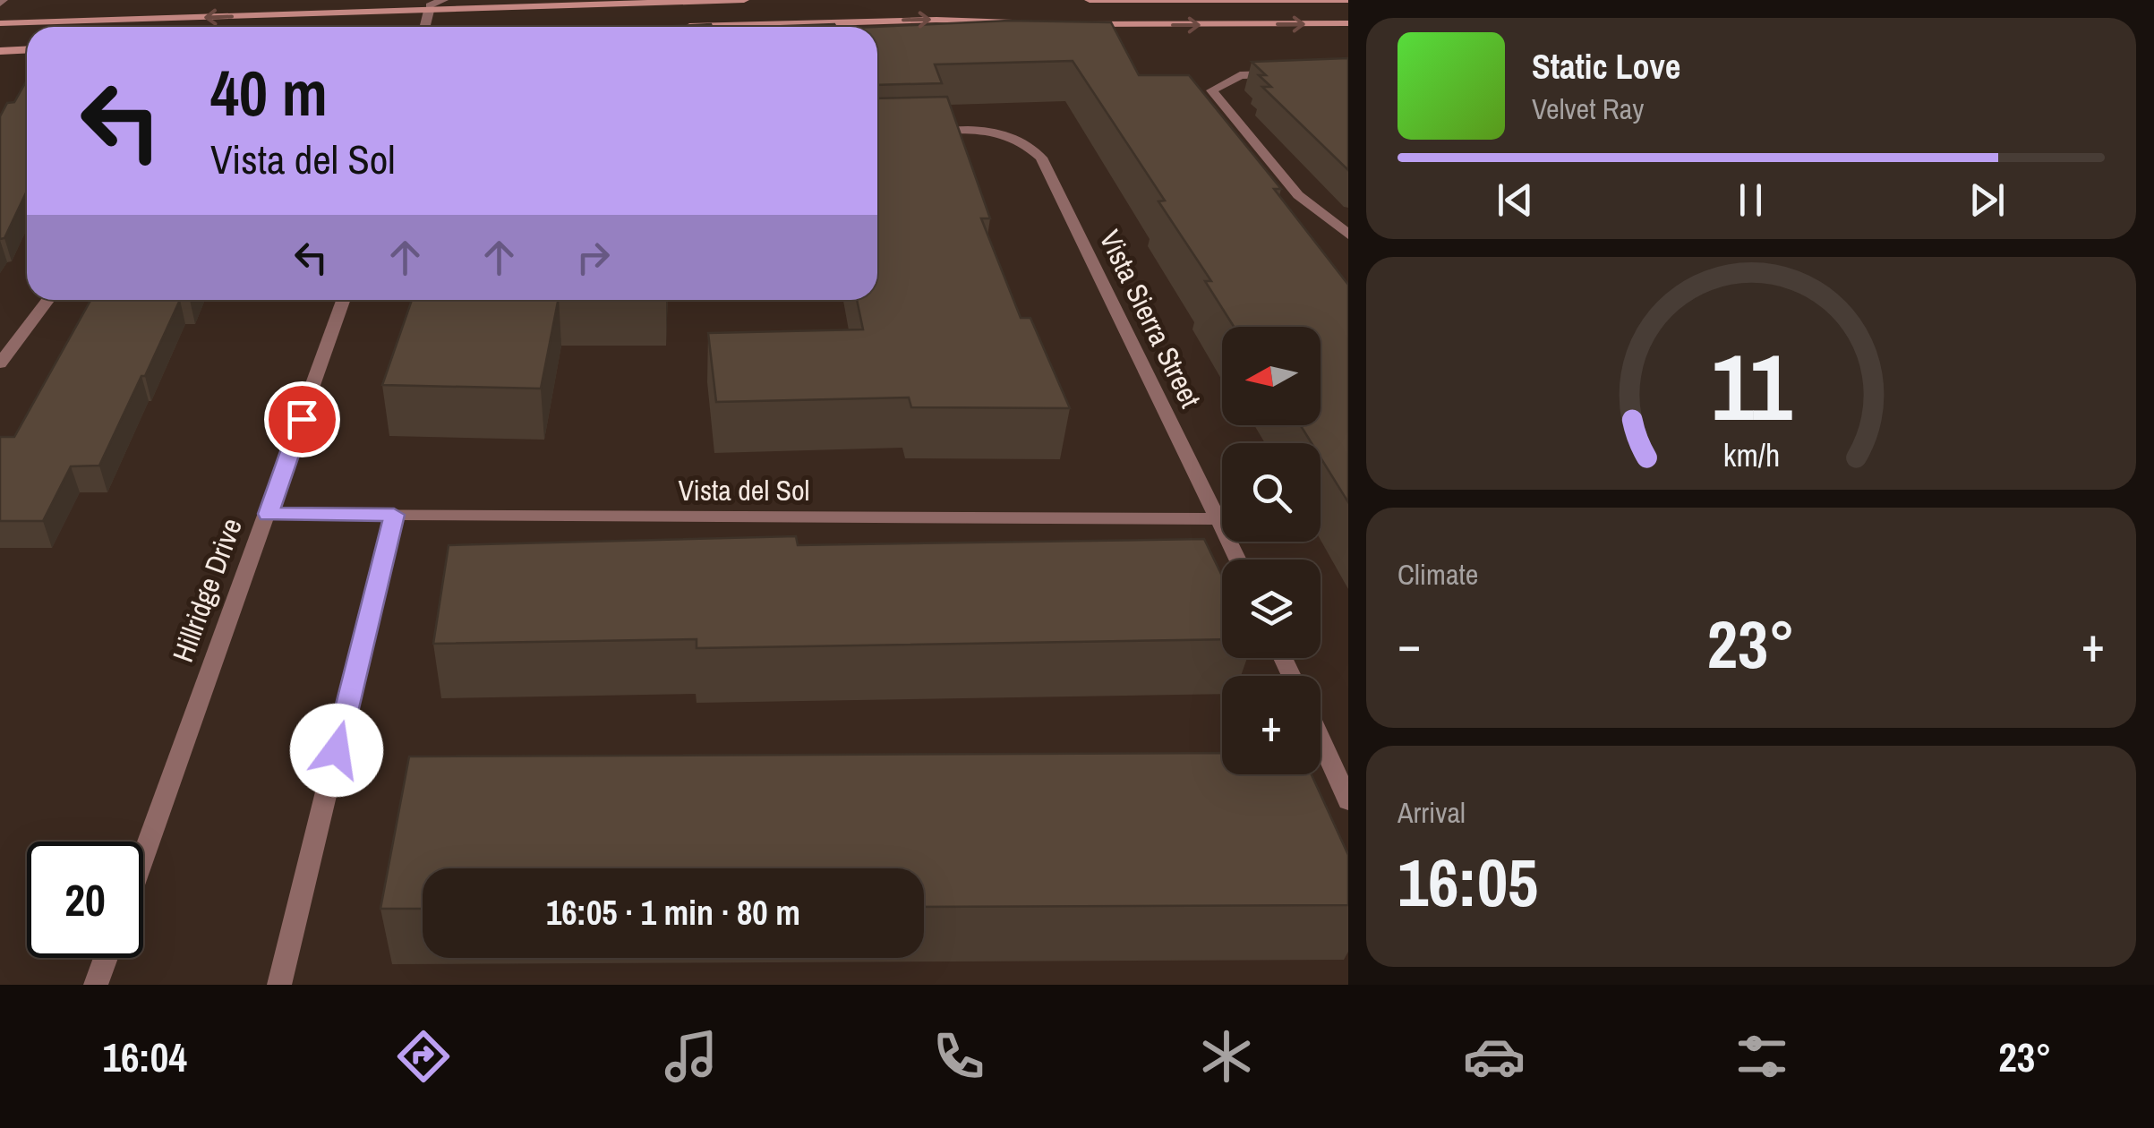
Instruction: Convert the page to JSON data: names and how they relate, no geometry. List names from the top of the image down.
{
  "streets": {
    "street": ["Vista Sierra Street", "Vista del Sol", "Hillridge Drive"]
  },
  "crossings": [
    ["Vista Sierra Street", "Vista del Sol"],
    ["Vista del Sol", "Hillridge Drive"]
  ],
  "north": "left",
  "page": {
    "turn": ["40 m", "Vista del Sol"],
    "song": ["Static Love", "Velvet Ray"],
    "map_buttons": "+",
    "tile": [
      "Climate",
      ["Arrival", "16:05"]
    ],
    "heat": ["−", "23°", "+"],
    "limit": "20",
    "trip": "16:05 · 1 min · 80 m",
    "tabs": ["16:04", "23°"],
    "gauge": ["11", "km/h"]
  }
}
